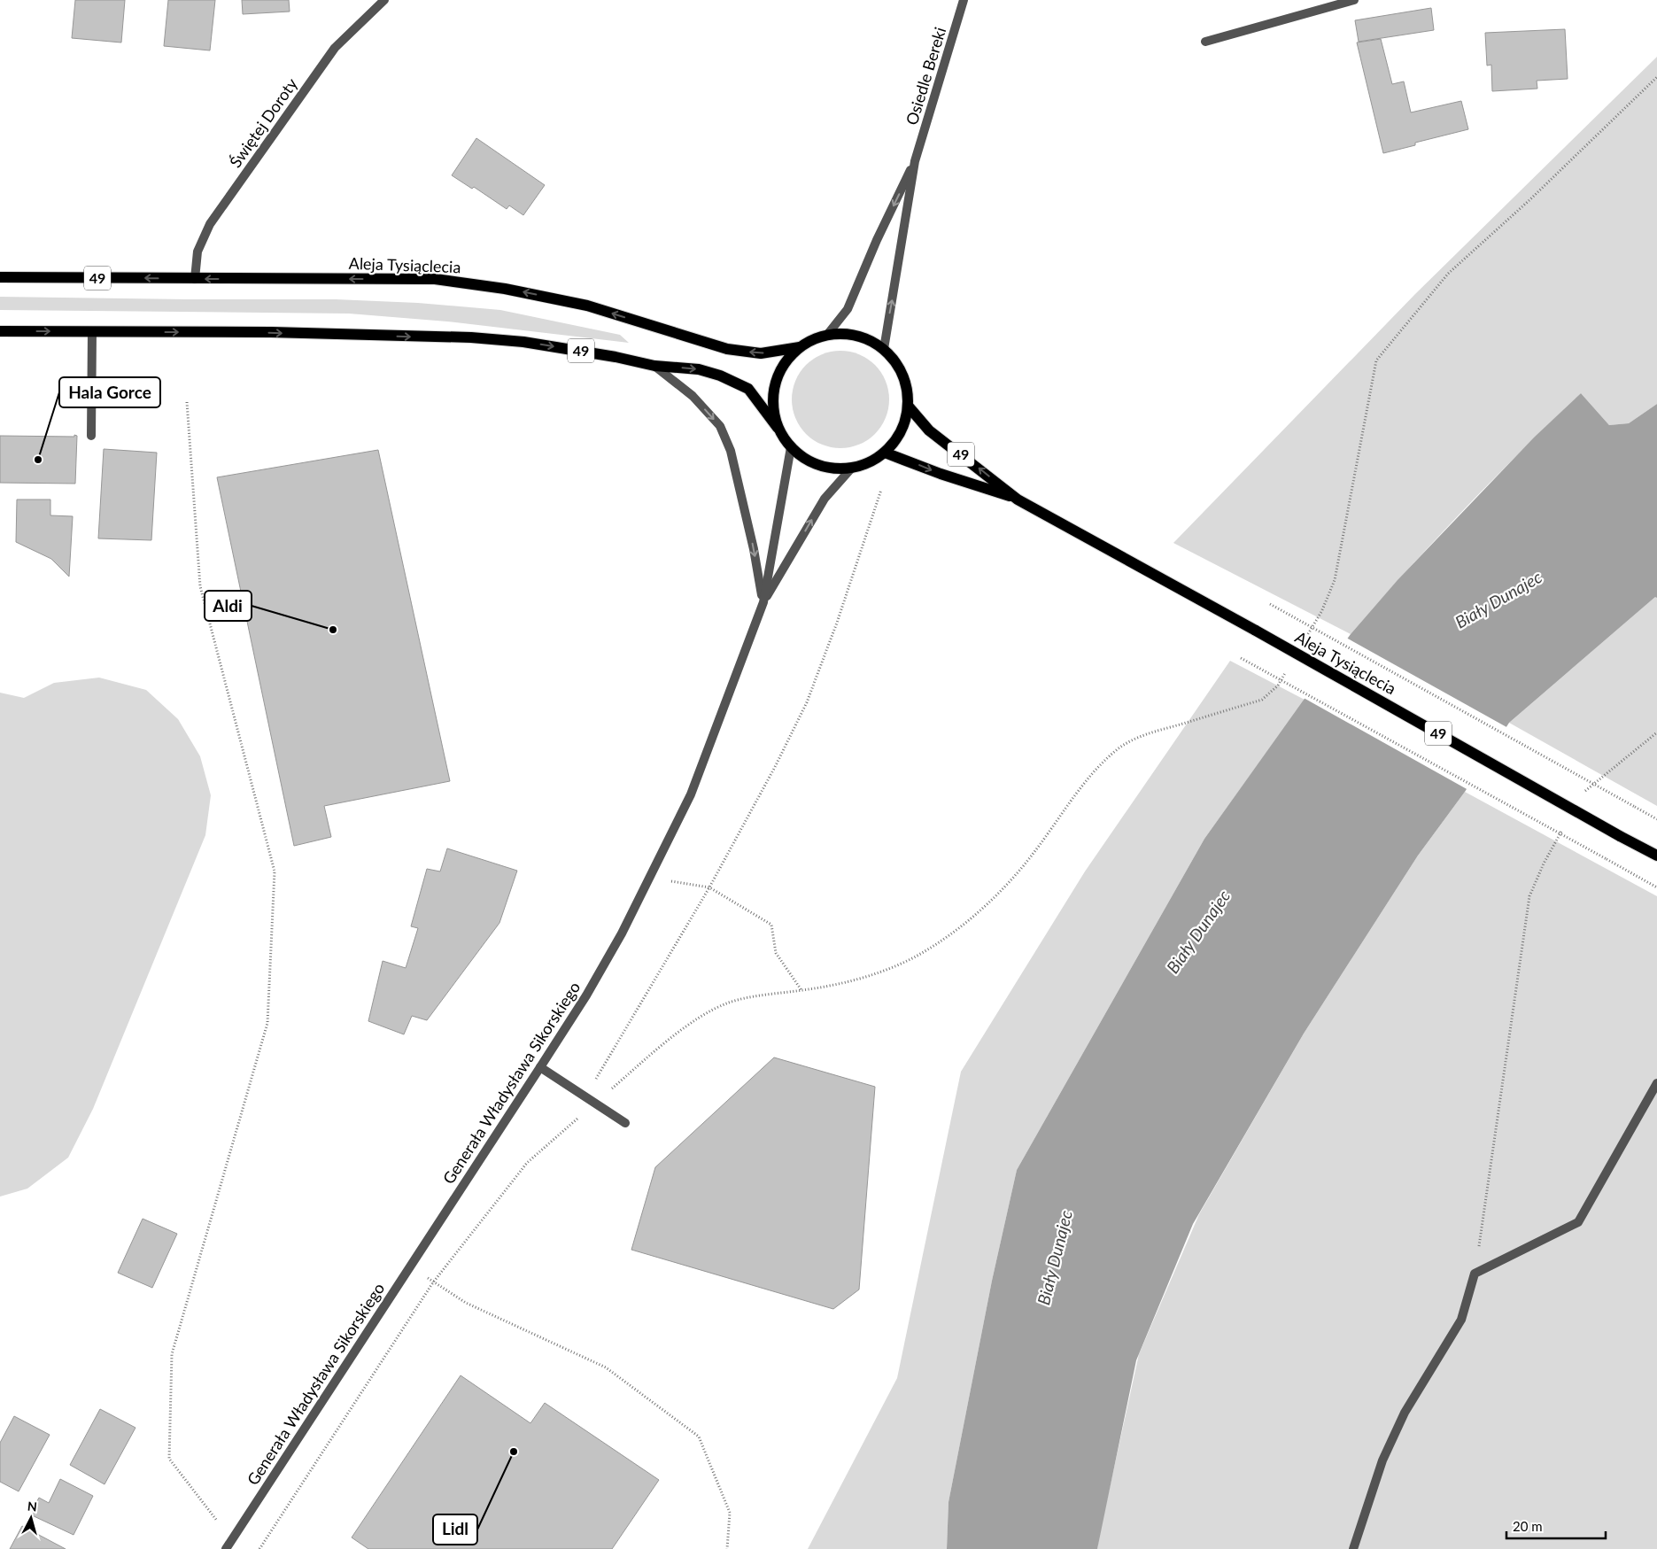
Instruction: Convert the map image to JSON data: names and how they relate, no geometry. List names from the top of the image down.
{
  "streets": {
    "main road": ["Aleja Tysiąclecia", "49"],
    "street": ["Osiedle Bereki", "Świętej Doroty", "Generała Władysława Sikorskiego"]
  },
  "crossings": [
    ["Świętej Doroty", "Aleja Tysiąclecia"],
    ["Aleja Tysiąclecia", "49"],
    ["Aleja Tysiąclecia", "Generała Władysława Sikorskiego"],
    ["49", "Generała Władysława Sikorskiego"]
  ],
  "water": ["Biały Dunajec"],
  "places": ["Hala Gorce", "Aldi", "Lidl"],
  "scale_bar": "20 m",
  "north": "top"
}
